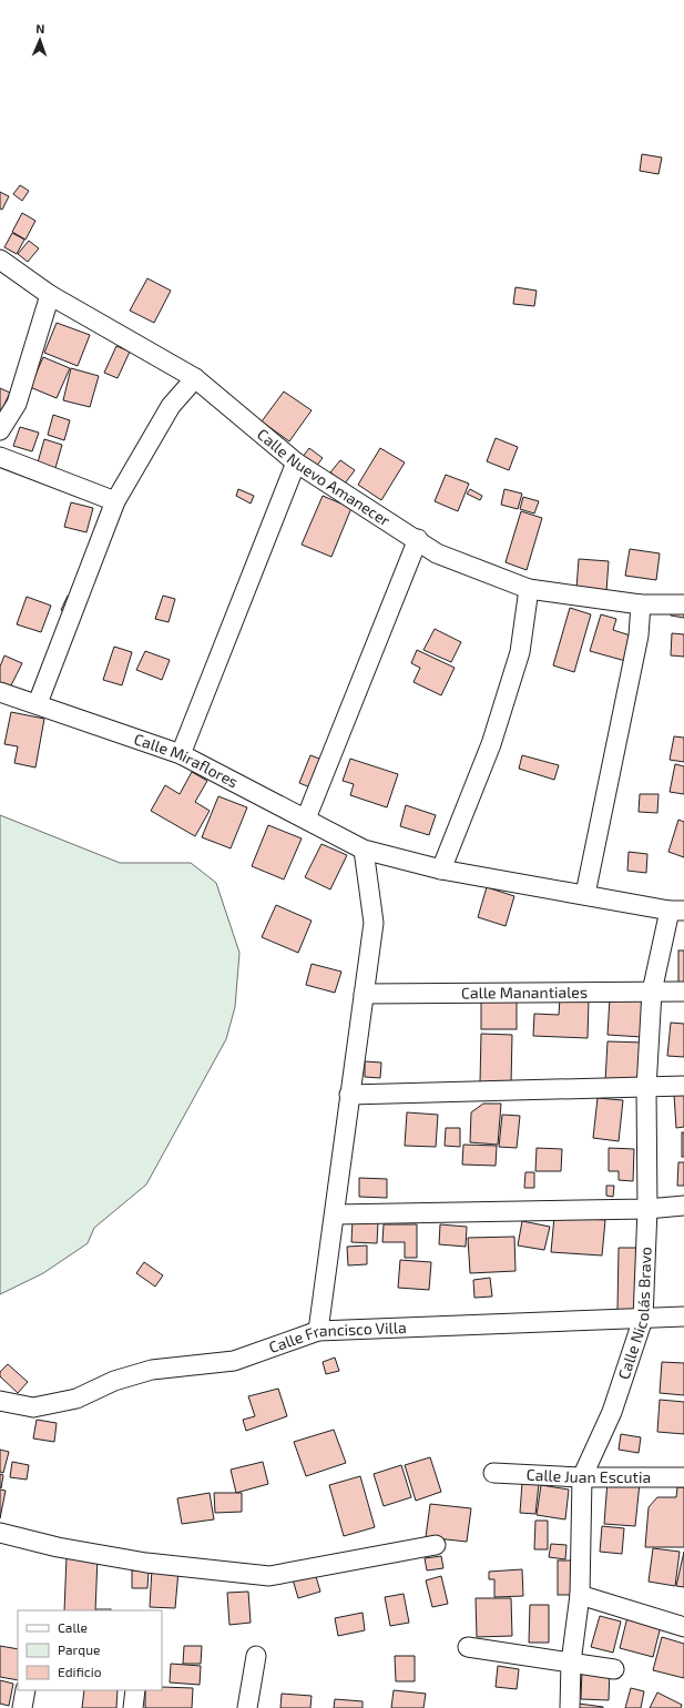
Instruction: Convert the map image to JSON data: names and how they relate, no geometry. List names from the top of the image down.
{
  "streets": {
    "street": [
      "Calle Nuevo Amanecer",
      "Calle Miraflores",
      "Calle Manantiales",
      "Calle Nicolás Bravo",
      "Calle Francisco Villa",
      "Calle Juan Escutia"
    ]
  },
  "crossings": [
    ["Calle Miraflores", "Calle Nicolás Bravo"],
    ["Calle Manantiales", "Calle Nicolás Bravo"],
    ["Calle Nicolás Bravo", "Calle Francisco Villa"],
    ["Calle Nicolás Bravo", "Calle Juan Escutia"]
  ],
  "legend": ["Calle", "Parque", "Edificio"],
  "north": "top"
}
